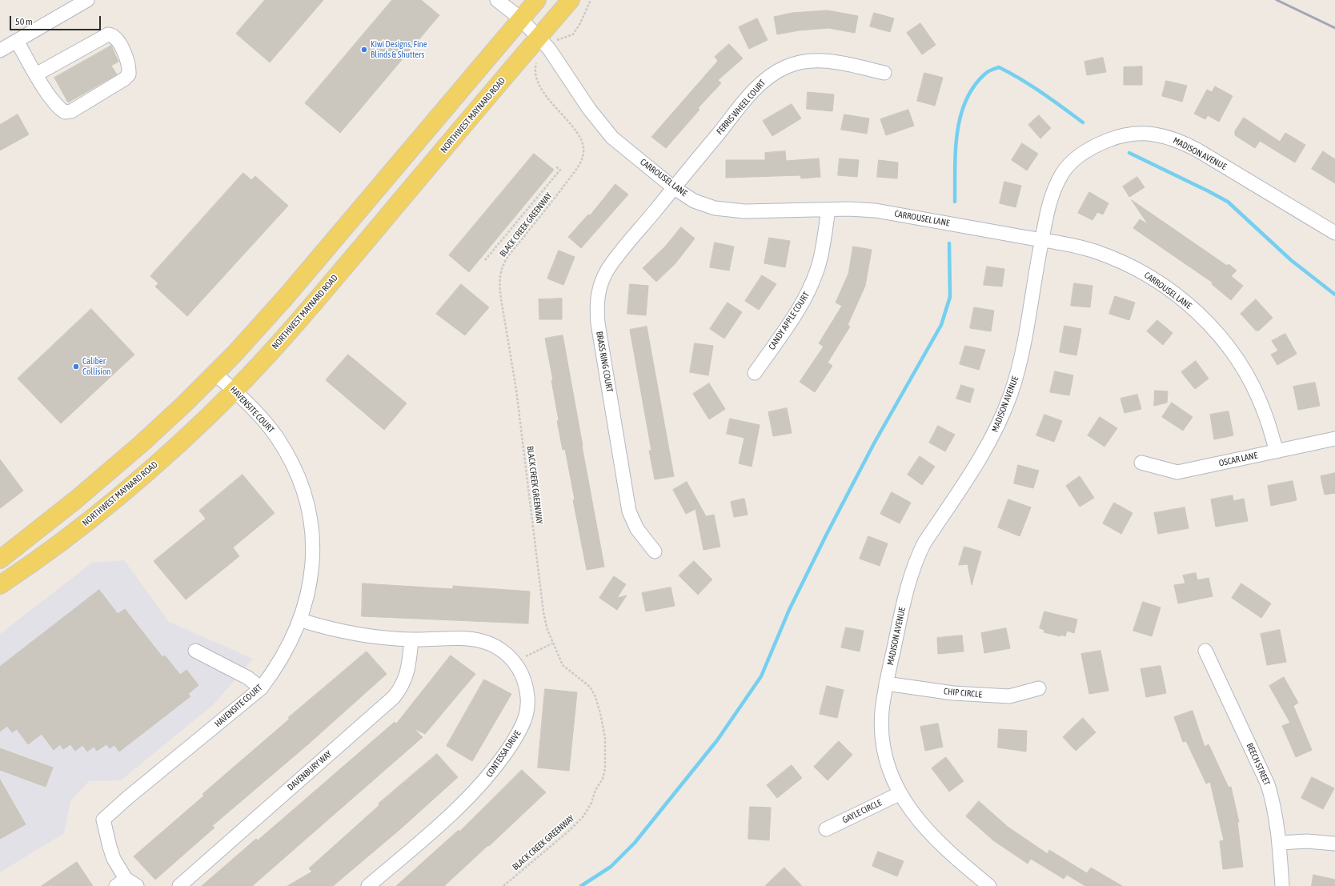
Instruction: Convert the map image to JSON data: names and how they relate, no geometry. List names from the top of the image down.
{
  "streets": {
    "main road": ["NORTHWEST MAYNARD ROAD"],
    "street": [
      "FERRIS WHEEL COURT",
      "MADISON AVENUE",
      "CARROUSEL LANE",
      "CANDY APPLE COURT",
      "BRASS RING COURT",
      "HAVENSITE COURT",
      "OSCAR LANE",
      "CHIP CIRCLE",
      "CONTESSA DRIVE",
      "BEECH STREET",
      "DAVENBURY WAY",
      "GAYLE CIRCLE"
    ],
    "path": ["BLACK CREEK GREENWAY"]
  },
  "crossings": [
    ["FERRIS WHEEL COURT", "CARROUSEL LANE"],
    ["FERRIS WHEEL COURT", "BRASS RING COURT"],
    ["NORTHWEST MAYNARD ROAD", "CARROUSEL LANE"],
    ["NORTHWEST MAYNARD ROAD", "HAVENSITE COURT"],
    ["MADISON AVENUE", "CARROUSEL LANE"],
    ["MADISON AVENUE", "CHIP CIRCLE"],
    ["MADISON AVENUE", "GAYLE CIRCLE"],
    ["CARROUSEL LANE", "CANDY APPLE COURT"],
    ["CARROUSEL LANE", "BRASS RING COURT"],
    ["CARROUSEL LANE", "OSCAR LANE"],
    ["HAVENSITE COURT", "CONTESSA DRIVE"],
    ["CONTESSA DRIVE", "DAVENBURY WAY"]
  ],
  "places": ["Kiwi Designs, Fine Blinds & Shutters", "Caliber Collision"],
  "scale_bar": "50 m"
}
